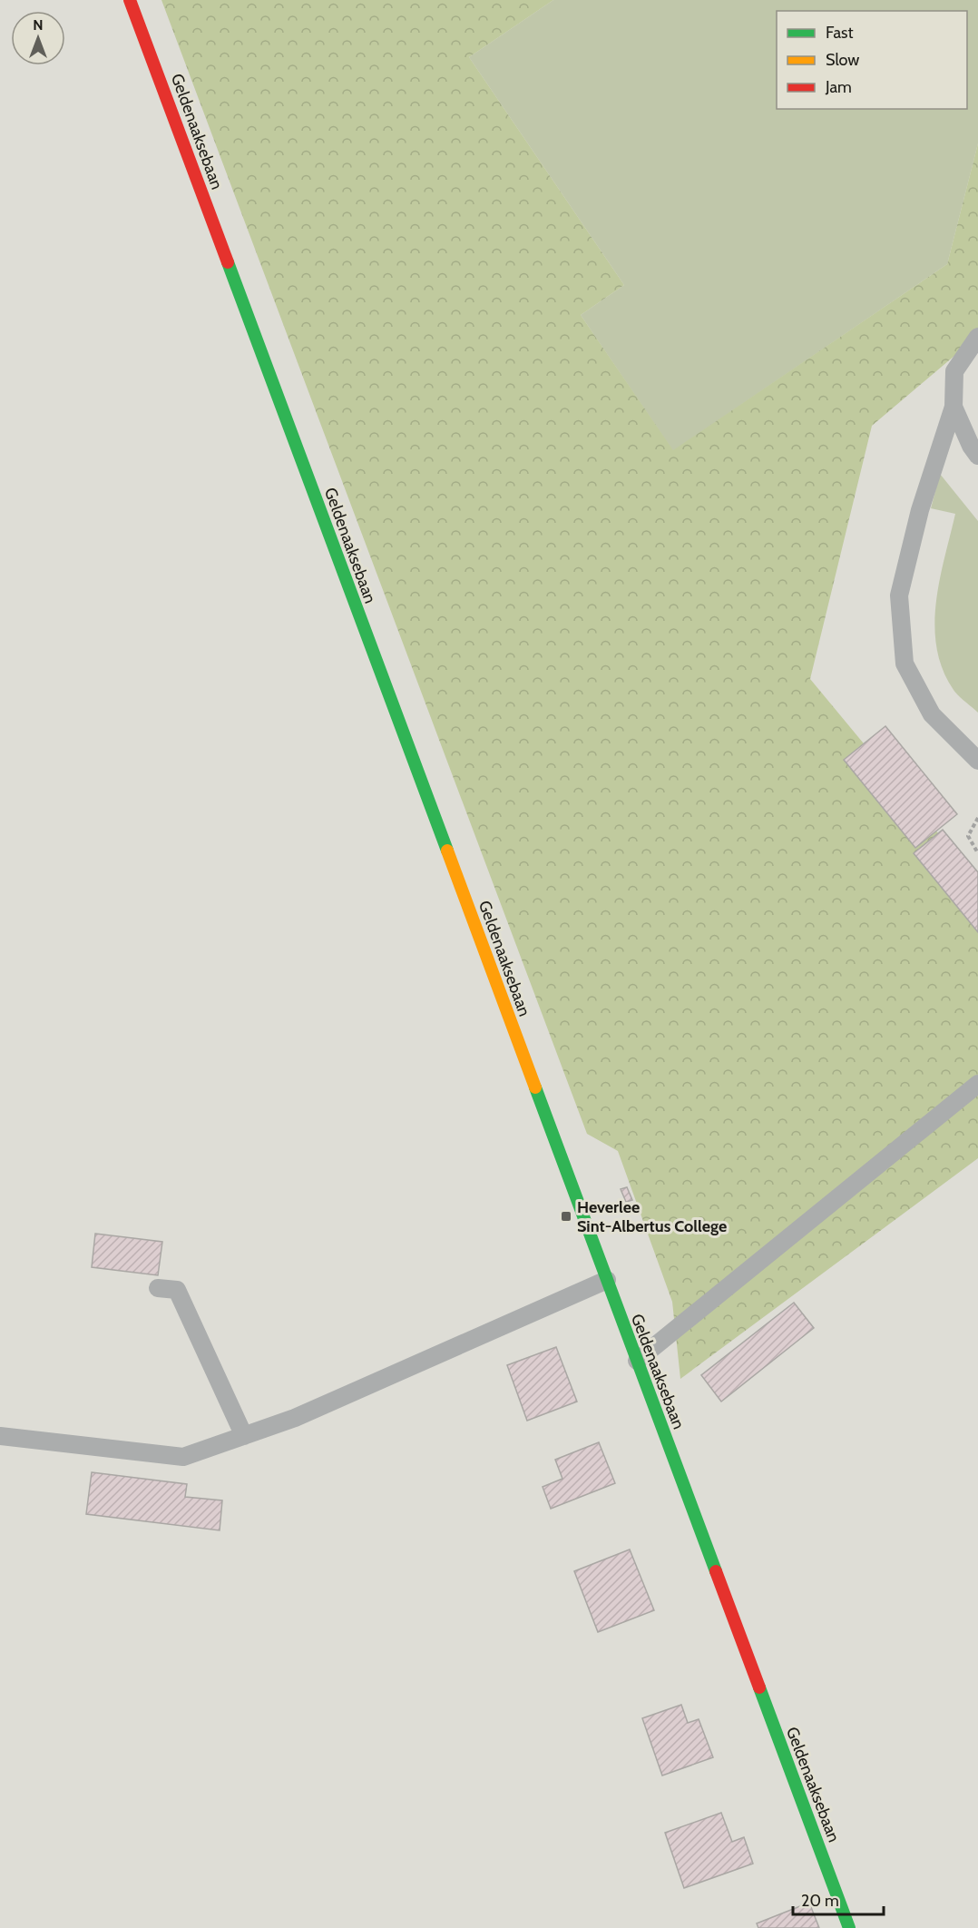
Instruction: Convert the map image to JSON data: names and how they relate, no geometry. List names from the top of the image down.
{
  "streets": {
    "street": ["Geldenaaksebaan"]
  },
  "places": {
    "transit": ["Heverlee Sint-Albertus College"]
  },
  "legend": ["Fast", "Slow", "Jam"],
  "scale_bar": "20 m",
  "north": "top"
}
